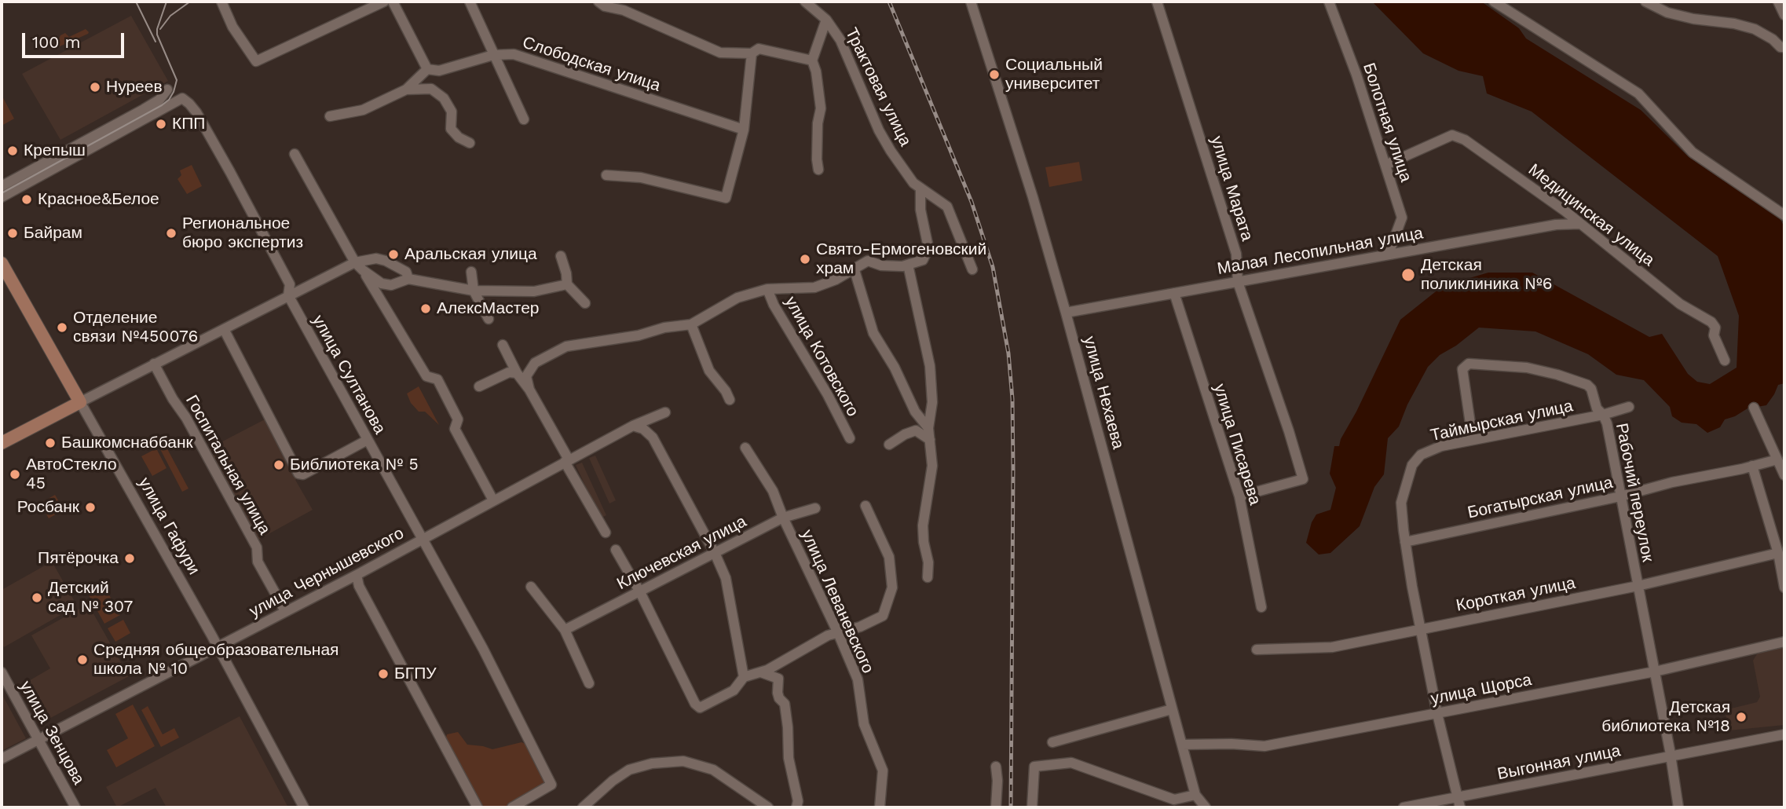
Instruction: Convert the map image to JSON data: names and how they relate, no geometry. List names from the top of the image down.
{
  "streets": {
    "main road": ["улица Гафури"],
    "street": [
      "Слободская улица",
      "Трактовая улица",
      "Болотная улица",
      "улица Марата",
      "Медицинская улица",
      "Малая Лесопильная улица",
      "улица Котовского",
      "улица Султанова",
      "улица Нехаева",
      "Таймырская улица",
      "улица Писарева",
      "Госпитальная улица",
      "Рабочий переулок",
      "Богатырская улица",
      "Ключевская улица",
      "улица Чернышевского",
      "Короткая улица",
      "улица Леваневского",
      "улица Щорса",
      "улица Зенцова",
      "Выгонная улица"
    ]
  },
  "crossings": [
    ["Болотная улица", "Медицинская улица"],
    ["Болотная улица", "Малая Лесопильная улица"],
    ["улица Марата", "Малая Лесопильная улица"],
    ["улица Марата", "улица Писарева"],
    ["Медицинская улица", "Малая Лесопильная улица"],
    ["Малая Лесопильная улица", "улица Нехаева"],
    ["Малая Лесопильная улица", "улица Писарева"],
    ["улица Султанова", "улица Чернышевского"],
    ["улица Нехаева", "улица Щорса"],
    ["Таймырская улица", "Рабочий переулок"],
    ["Таймырская улица", "Богатырская улица"],
    ["Госпитальная улица", "улица Чернышевского"],
    ["Рабочий переулок", "Богатырская улица"],
    ["Рабочий переулок", "Короткая улица"],
    ["Рабочий переулок", "улица Щорса"],
    ["Рабочий переулок", "Выгонная улица"],
    ["улица Гафури", "улица Чернышевского"],
    ["Ключевская улица", "улица Леваневского"],
    ["улица Чернышевского", "улица Зенцова"]
  ],
  "places": [
    "Социальный университет",
    "Нуреев",
    "КПП",
    "Крепыш",
    "Красное&Белое",
    "Байрам",
    "Региональное бюро экспертиз",
    "Аральская улица",
    "Свято-Ермогеновский храм",
    "Детская поликлиника №6",
    "АлексМастер",
    "Отделение связи №450076",
    "Башкомснаббанк",
    "Библиотека № 5",
    "АвтоСтекло 45",
    "Росбанк",
    "Пятёрочка",
    "Детский сад № 307",
    "Средняя общеобразовательная школа № 10",
    "БГПУ",
    "Детская библиотека №18"
  ],
  "scale_bar": "100 m"
}
